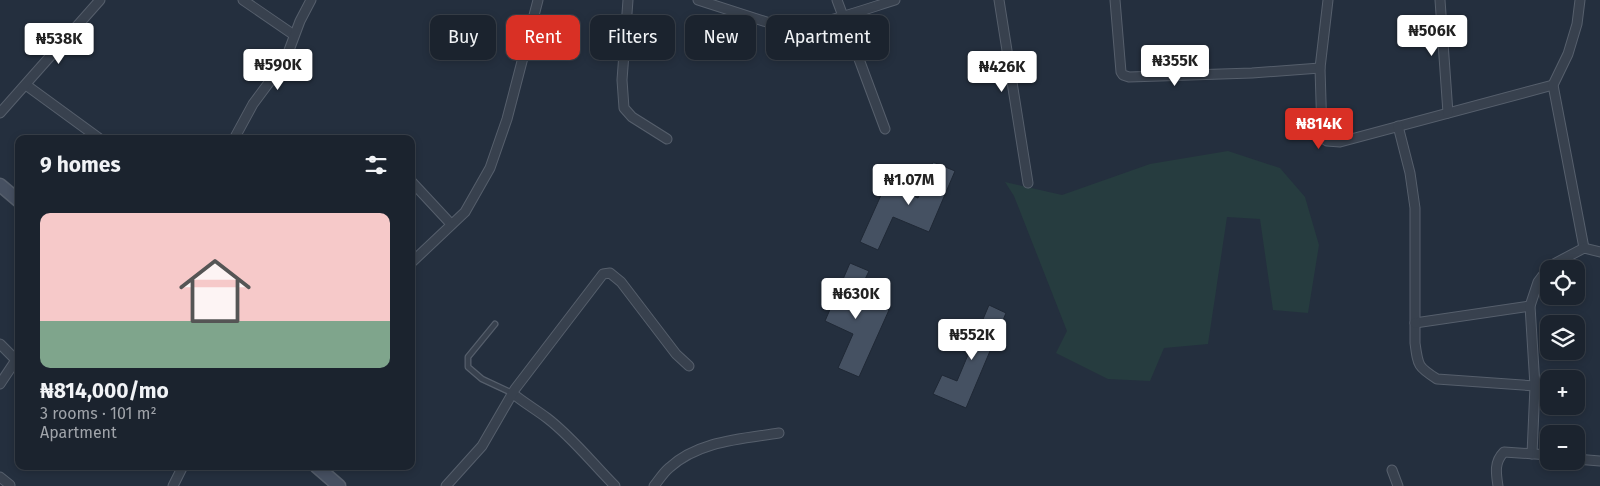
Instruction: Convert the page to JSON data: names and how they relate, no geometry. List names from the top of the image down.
{
  "page": {
    "price": [
      "₦506K",
      "₦538K",
      "₦355K",
      "₦590K",
      "₦426K",
      "₦814K",
      "₦1.07M",
      "₦630K",
      "₦552K"
    ],
    "chip": [
      "Buy",
      "Rent",
      "Filters",
      "New",
      "Apartment"
    ],
    "heading": "9 homes",
    "list": [
      {
        "name": "₦814,000/mo",
        "note": "3 rooms · 101 m² · Apartment"
      }
    ],
    "map_buttons": ["+", "−"]
  }
}
